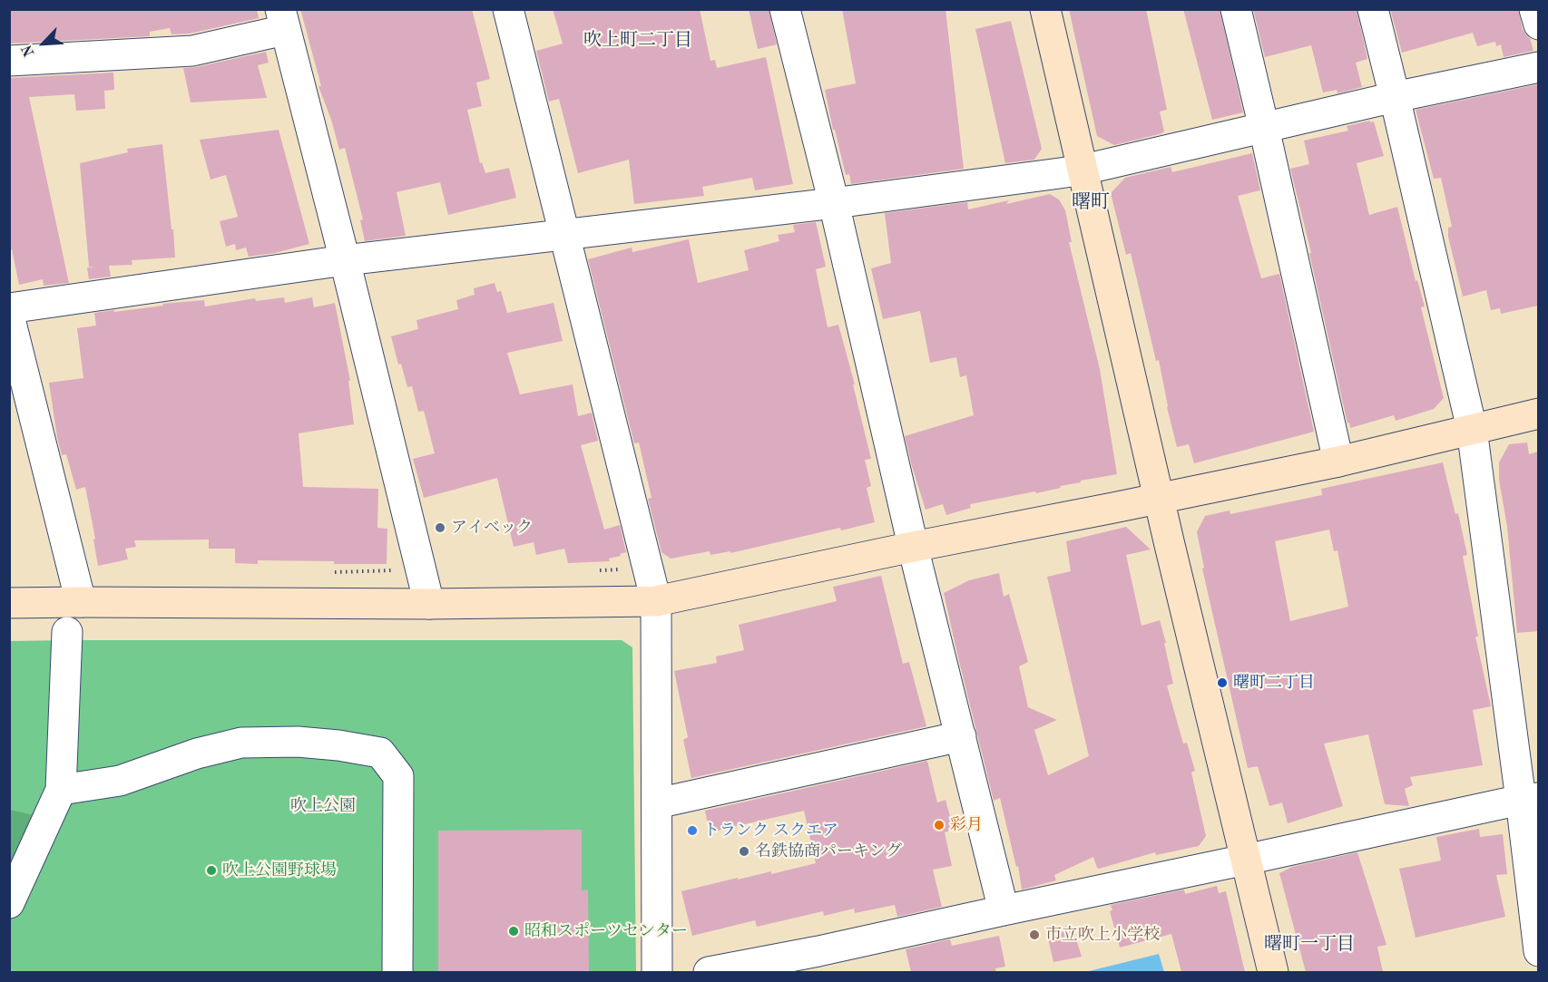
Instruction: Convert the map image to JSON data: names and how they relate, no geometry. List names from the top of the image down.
{
  "districts": ["吹上町二丁目", "曙町", "曙町一丁目"],
  "parks": ["吹上公園"],
  "places": [
    "アイベック",
    "曙町二丁目",
    "彩月",
    "トランク スクエア",
    "名鉄協商パーキング",
    "吹上公園野球場",
    "昭和スポーツセンター",
    "市立吹上小学校"
  ],
  "north": "bottom left"
}
